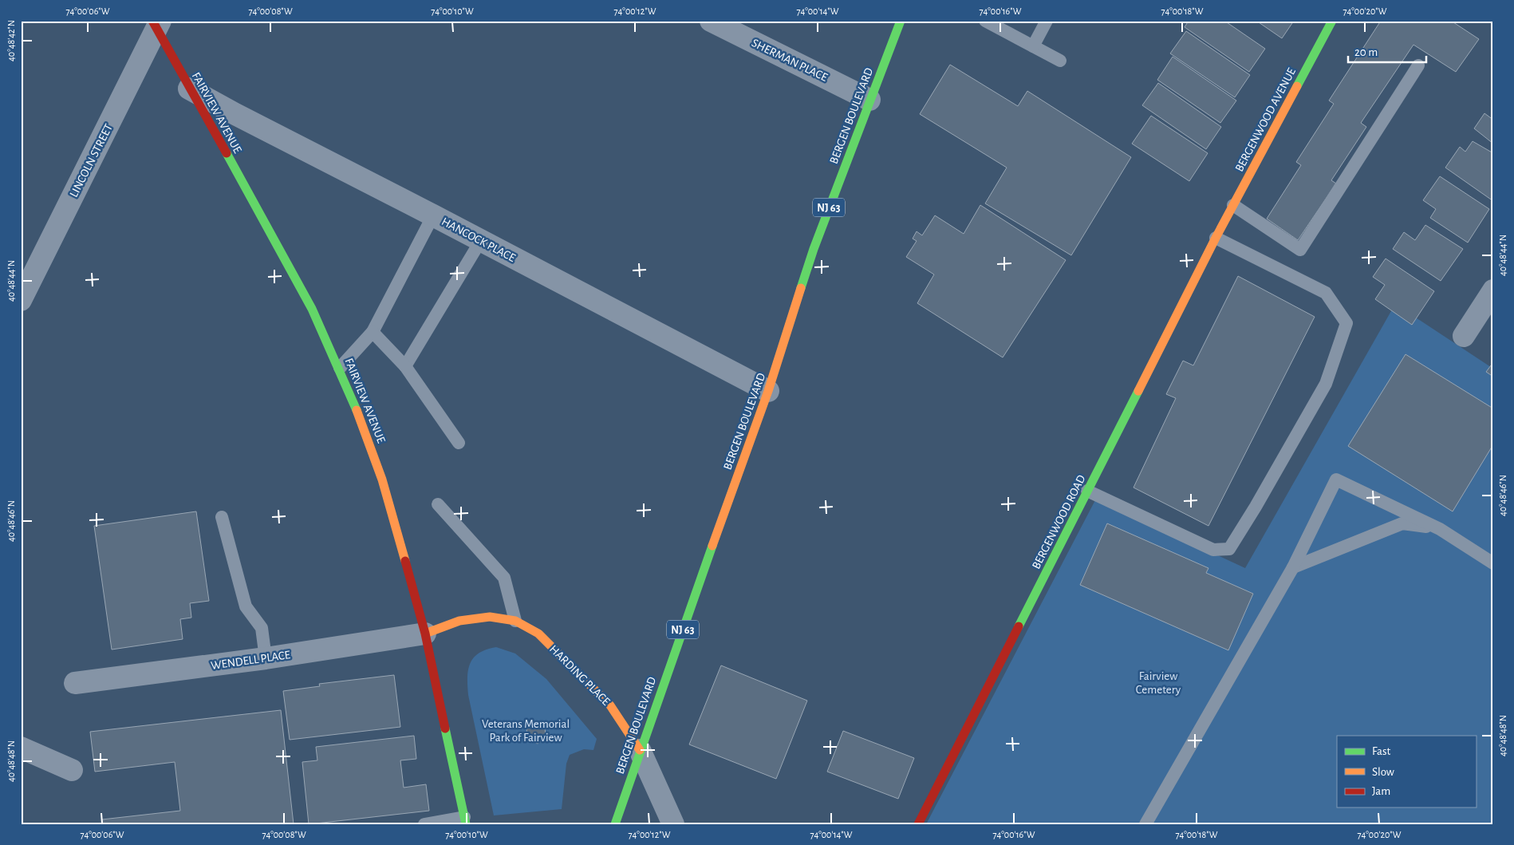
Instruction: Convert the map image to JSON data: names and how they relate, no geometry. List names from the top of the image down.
{
  "streets": {
    "main road": [
      "FAIRVIEW AVENUE",
      "BERGEN BOULEVARD",
      "BERGENWOOD AVENUE",
      "NJ 63",
      "BERGENWOOD ROAD",
      "HARDING PLACE"
    ],
    "street": [
      "SHERMAN PLACE",
      "LINCOLN STREET",
      "HANCOCK PLACE",
      "WENDELL PLACE"
    ]
  },
  "crossings": [
    ["SHERMAN PLACE", "BERGEN BOULEVARD"],
    ["FAIRVIEW AVENUE", "LINCOLN STREET"],
    ["FAIRVIEW AVENUE", "HANCOCK PLACE"],
    ["FAIRVIEW AVENUE", "WENDELL PLACE"],
    ["FAIRVIEW AVENUE", "HARDING PLACE"],
    ["BERGEN BOULEVARD", "HANCOCK PLACE"],
    ["BERGEN BOULEVARD", "HARDING PLACE"],
    ["BERGENWOOD AVENUE", "BERGENWOOD ROAD"],
    ["WENDELL PLACE", "HARDING PLACE"]
  ],
  "parks": ["Fairview Cemetery", "Veterans Memorial Park of Fairview"],
  "legend": ["Fast", "Slow", "Jam"],
  "scale_bar": "20 m",
  "coordinates": [
    "74°00'06\"W",
    "74°00'08\"W",
    "74°00'10\"W",
    "74°00'12\"W",
    "74°00'14\"W",
    "74°00'16\"W",
    "74°00'18\"W",
    "74°00'20\"W",
    "40°48'42\"N",
    "40°48'44\"N",
    "40°48'46\"N",
    "40°48'48\"N"
  ]
}
